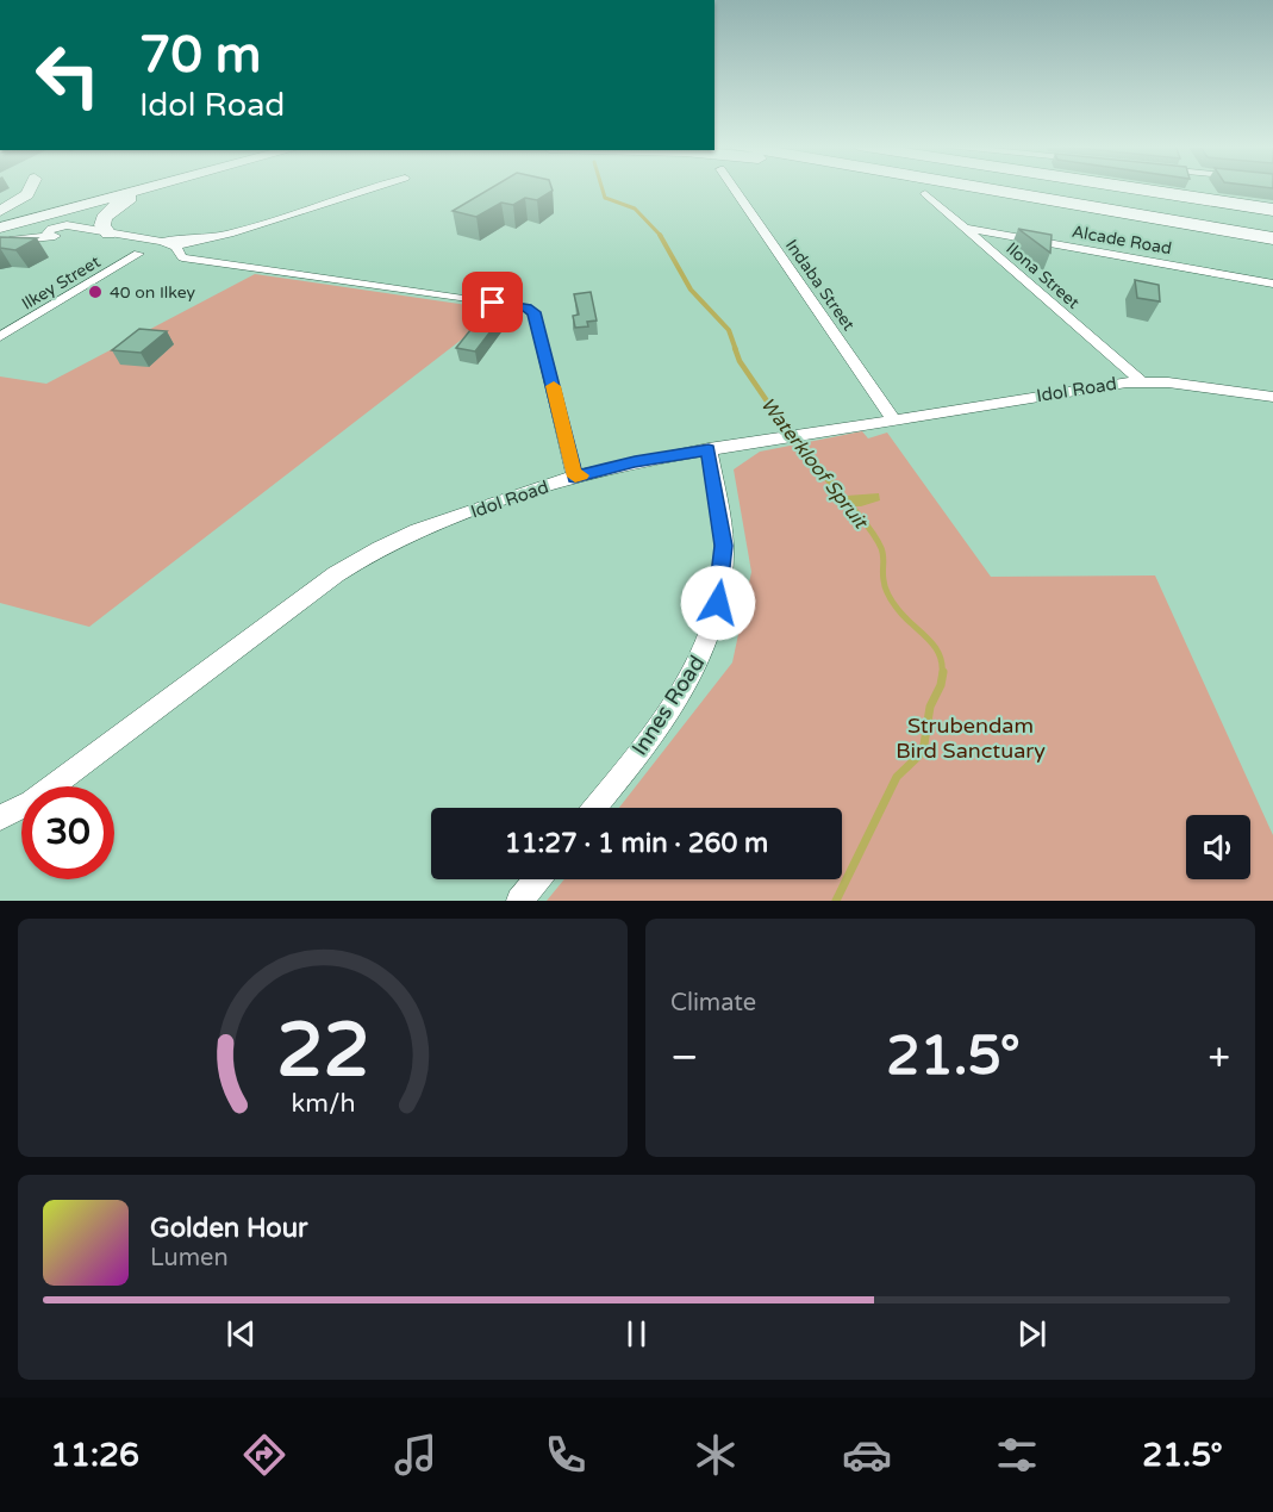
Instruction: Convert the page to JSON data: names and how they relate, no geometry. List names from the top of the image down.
{
  "streets": {
    "street": [
      "Alcade Road",
      "Ilona Street",
      "Ilkey Street",
      "Indaba Street",
      "Idol Road",
      "Innes Road"
    ]
  },
  "crossings": [
    ["Alcade Road", "Ilona Street"],
    ["Ilona Street", "Idol Road"],
    ["Indaba Street", "Idol Road"],
    ["Idol Road", "Innes Road"]
  ],
  "water": ["Waterkloof Spruit"],
  "parks": ["Strubendam Bird Sanctuary"],
  "places": ["40 on Ilkey"],
  "page": {
    "turn": ["70 m", "Idol Road"],
    "limit": "30",
    "trip": "11:27 · 1 min · 260 m",
    "tile": "Climate",
    "heat": ["−", "21.5°", "+"],
    "song": ["Golden Hour", "Lumen"],
    "tabs": ["11:26", "21.5°"],
    "gauge": ["22", "km/h"]
  }
}
